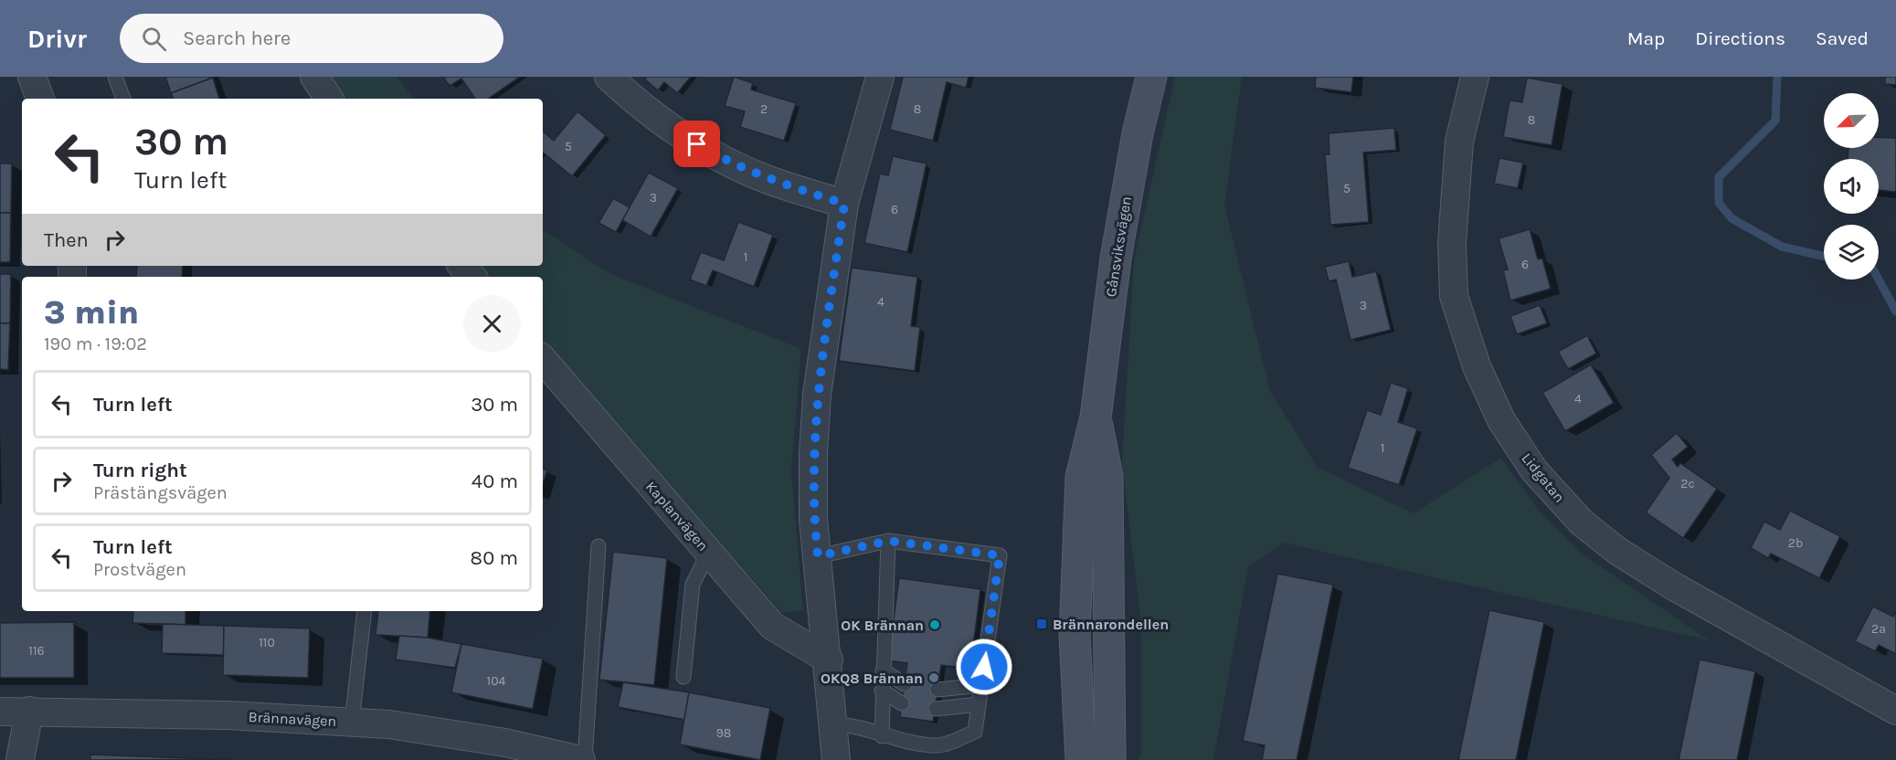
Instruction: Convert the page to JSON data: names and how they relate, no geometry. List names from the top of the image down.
{
  "streets": {
    "main road": ["Gånsviksvägen"],
    "street": ["Lidgatan", "Kaplanvägen", "Brännavägen"]
  },
  "places": {
    "transit": ["Brännarondellen"],
    "other": ["OK Brännan", "OKQ8 Brännan"]
  },
  "house_numbers": [
    "2",
    "8",
    "8",
    "5",
    "5",
    "3",
    "6",
    "1",
    "6",
    "4",
    "3",
    "4",
    "1",
    "2c",
    "2b",
    "2a",
    "110",
    "116",
    "104",
    "98"
  ],
  "north": "bottom left",
  "page": {
    "header": "Drivr",
    "search": "Search here",
    "nav": ["Map", "Directions", "Saved"],
    "turn": ["30 m", "Turn left"],
    "then": "Then",
    "heading": ["3 min", "190 m · 19:02"],
    "list": [
      {
        "name": "Turn left",
        "value": "30 m"
      },
      {
        "name": "Turn right",
        "note": "Prästängsvägen",
        "value": "40 m"
      },
      {
        "name": "Turn left",
        "note": "Prostvägen",
        "value": "80 m"
      }
    ]
  }
}
